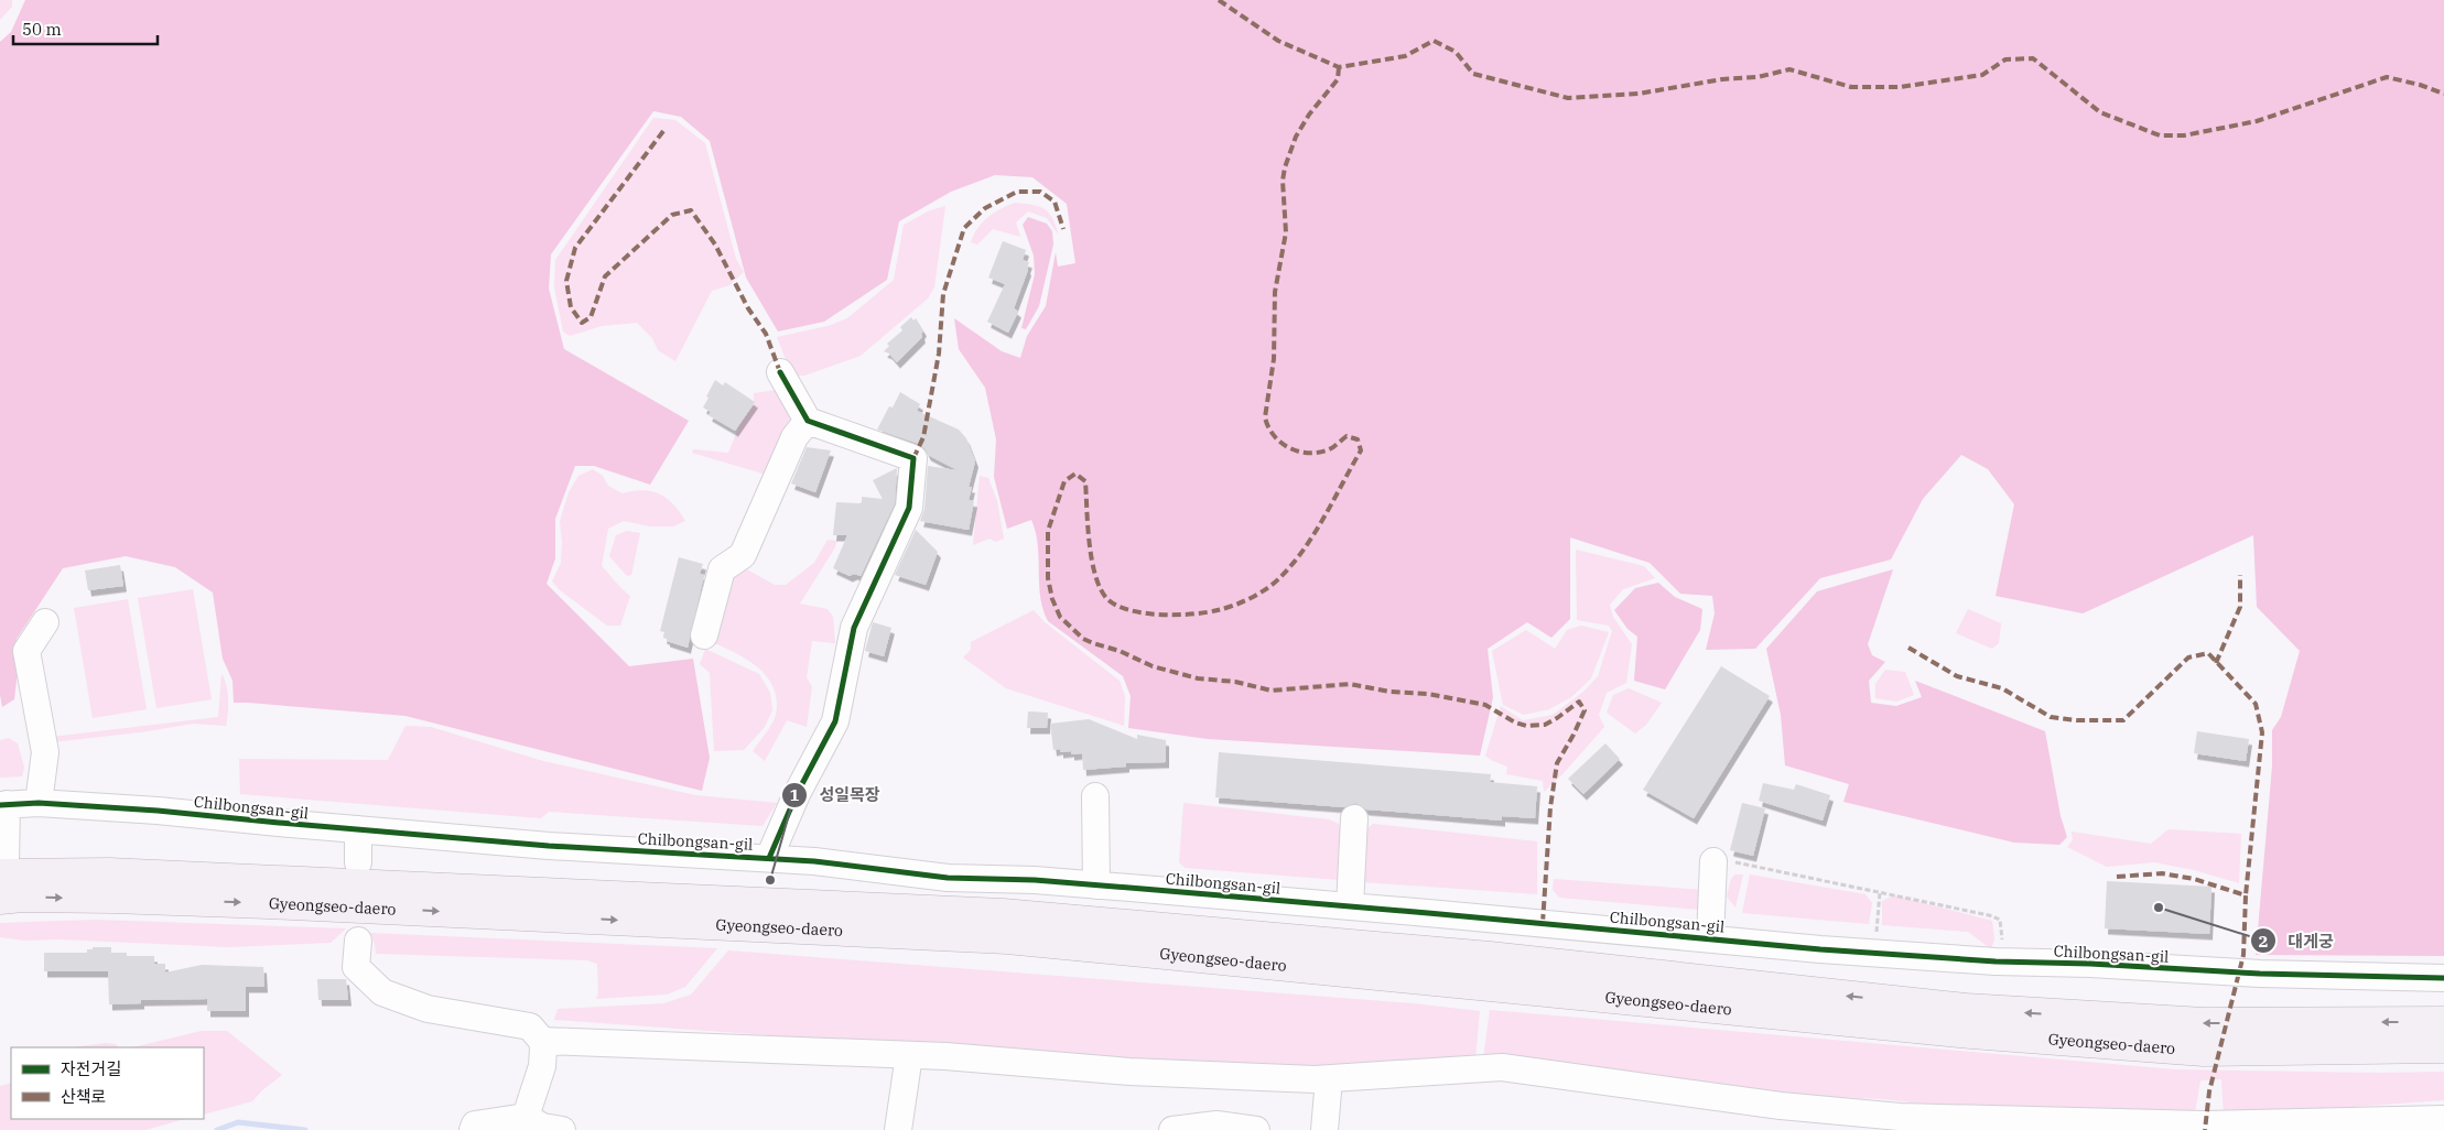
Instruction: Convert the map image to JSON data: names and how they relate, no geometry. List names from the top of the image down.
{
  "streets": {
    "main road": ["Gyeongseo-daero"],
    "street": ["Chilbongsan-gil"]
  },
  "places": ["성일목장", "대게궁"],
  "legend": ["자전거길", "산책로"],
  "scale_bar": "50 m"
}
